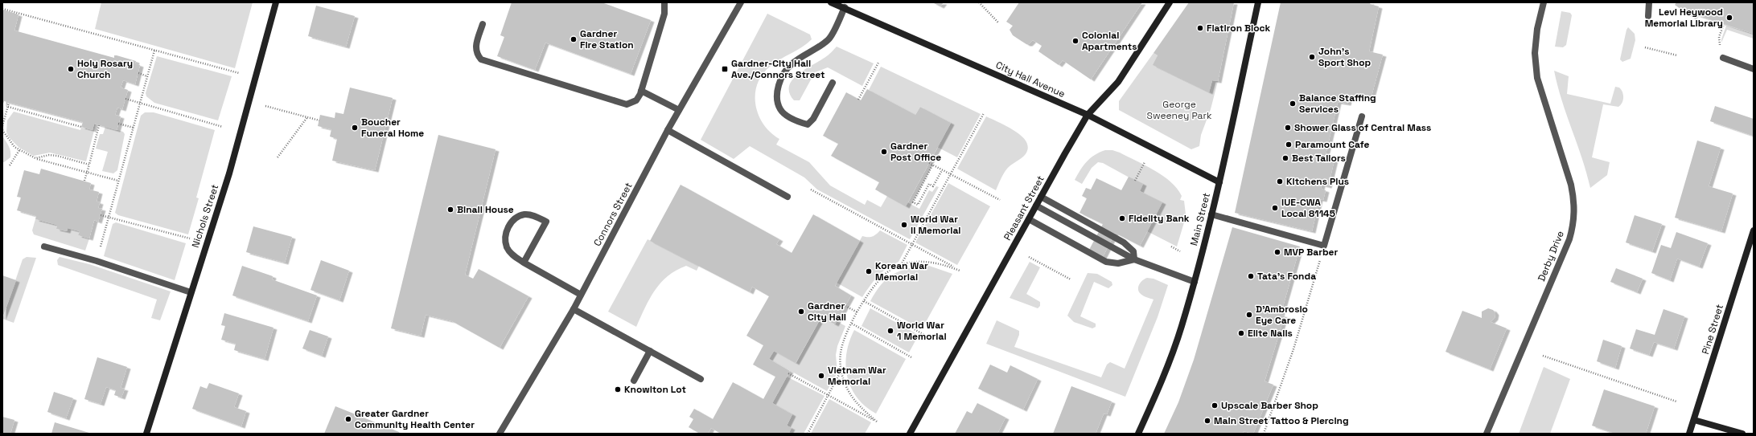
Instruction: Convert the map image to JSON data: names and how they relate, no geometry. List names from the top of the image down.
{
  "streets": {
    "street": [
      "City Hall Avenue",
      "Pleasant Street",
      "Connors Street",
      "Nichols Street",
      "Main Street",
      "Derby Drive",
      "Pine Street"
    ]
  },
  "crossings": [
    ["City Hall Avenue", "Pleasant Street"],
    ["City Hall Avenue", "Main Street"]
  ],
  "parks": ["George Sweeney Park"],
  "places": {
    "other": [
      "Levi Heywood Memorial Library",
      "Flatiron Block",
      "Gardner Fire Station",
      "Colonial Apartments",
      "John's Sport Shop",
      "Holy Rosary Church",
      "Balance Staffing Services",
      "Boucher Funeral Home",
      "Shower Glass of Central Mass",
      "Paramount Cafe",
      "Gardner Post Office",
      "Best Tailors",
      "Kitchens Plus",
      "IUE-CWA Local 81145",
      "Binall House",
      "Fidelity Bank",
      "World War II Memorial",
      "MVP Barber",
      "Korean War Memorial",
      "Tata's Fonda",
      "Gardner City Hall",
      "D'Ambrosio Eye Care",
      "World War 1 Memorial",
      "Elite Nails",
      "Vietnam War Memorial",
      "Knowlton Lot",
      "Upscale Barber Shop",
      "Greater Gardner Community Health Center",
      "Main Street Tattoo & Piercing"
    ],
    "transit": ["Gardner-City Hall Ave./Connors Street"]
  }
}
